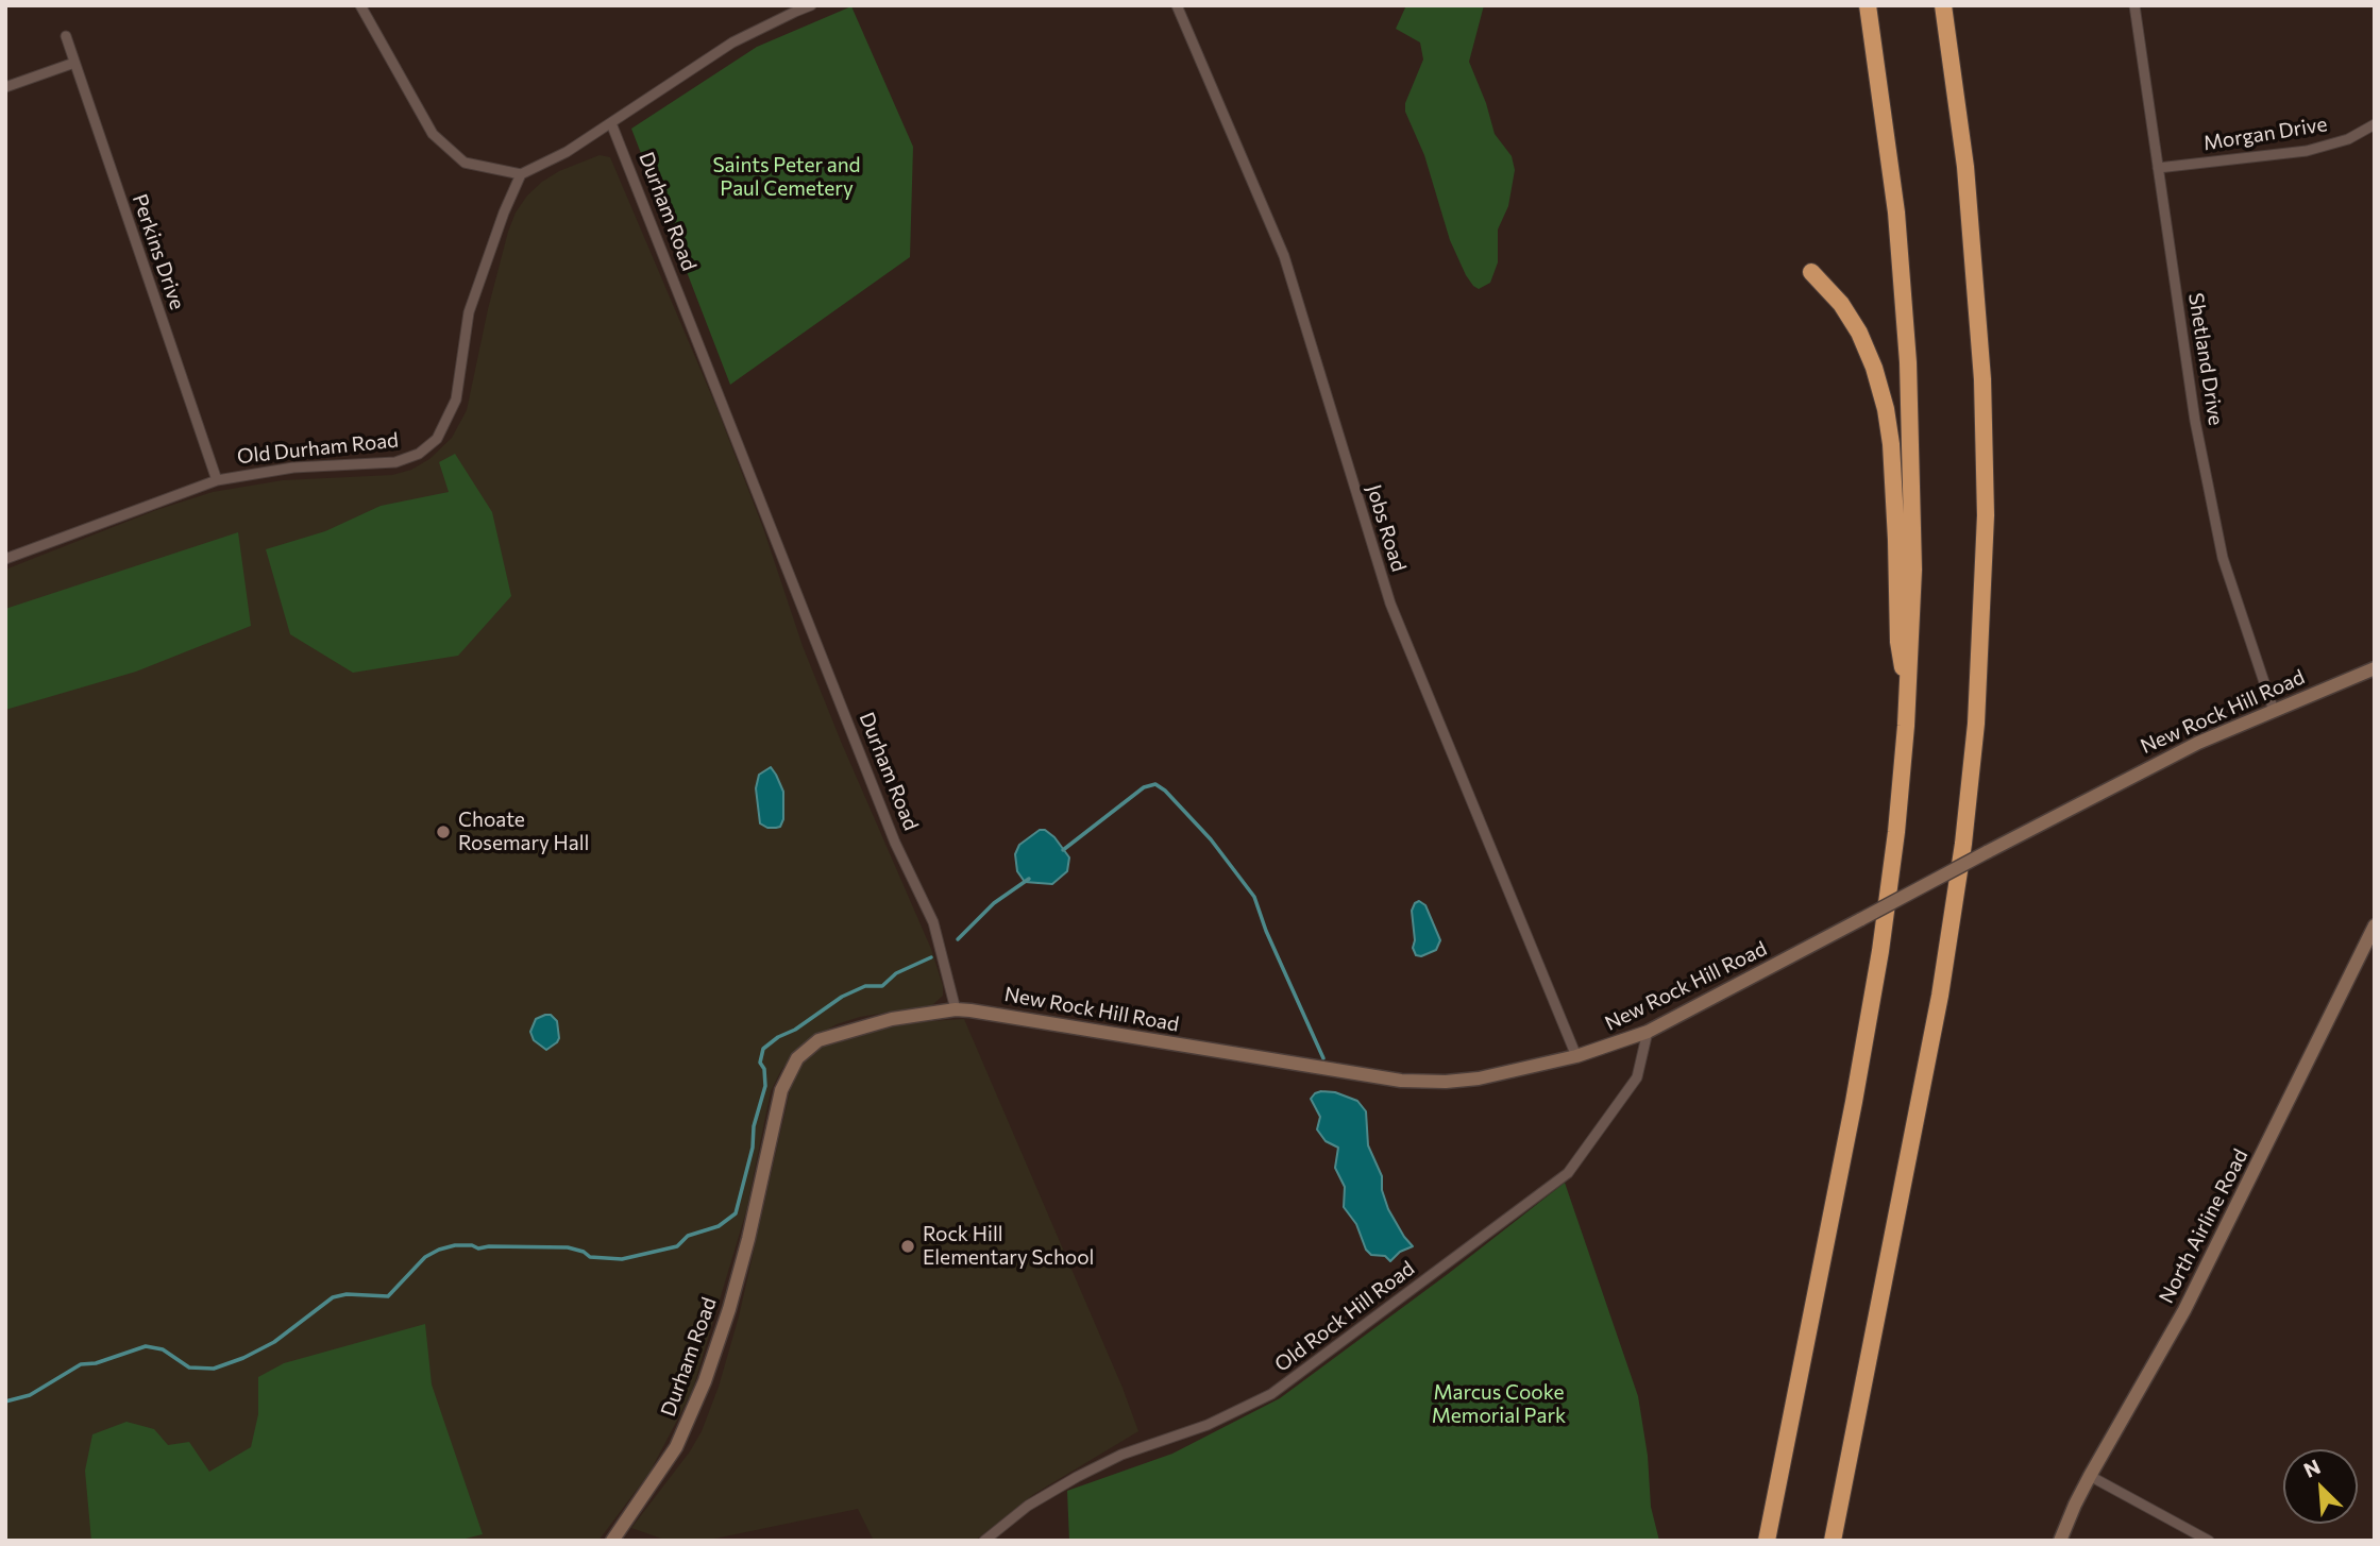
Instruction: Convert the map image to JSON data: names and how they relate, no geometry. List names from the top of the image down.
{
  "streets": {
    "main road": ["Durham Road", "New Rock Hill Road", "North Airline Road"],
    "street": [
      "Morgan Drive",
      "Perkins Drive",
      "Shetland Drive",
      "Old Durham Road",
      "Jobs Road",
      "Old Rock Hill Road"
    ]
  },
  "crossings": [
    ["Morgan Drive", "Shetland Drive"],
    ["Durham Road", "New Rock Hill Road"],
    ["Perkins Drive", "Old Durham Road"],
    ["Shetland Drive", "New Rock Hill Road"],
    ["Jobs Road", "New Rock Hill Road"],
    ["New Rock Hill Road", "Old Rock Hill Road"]
  ],
  "parks": ["Saints Peter and Paul Cemetery", "Marcus Cooke Memorial Park"],
  "places": ["Choate Rosemary Hall", "Rock Hill Elementary School"],
  "north": "top left"
}
